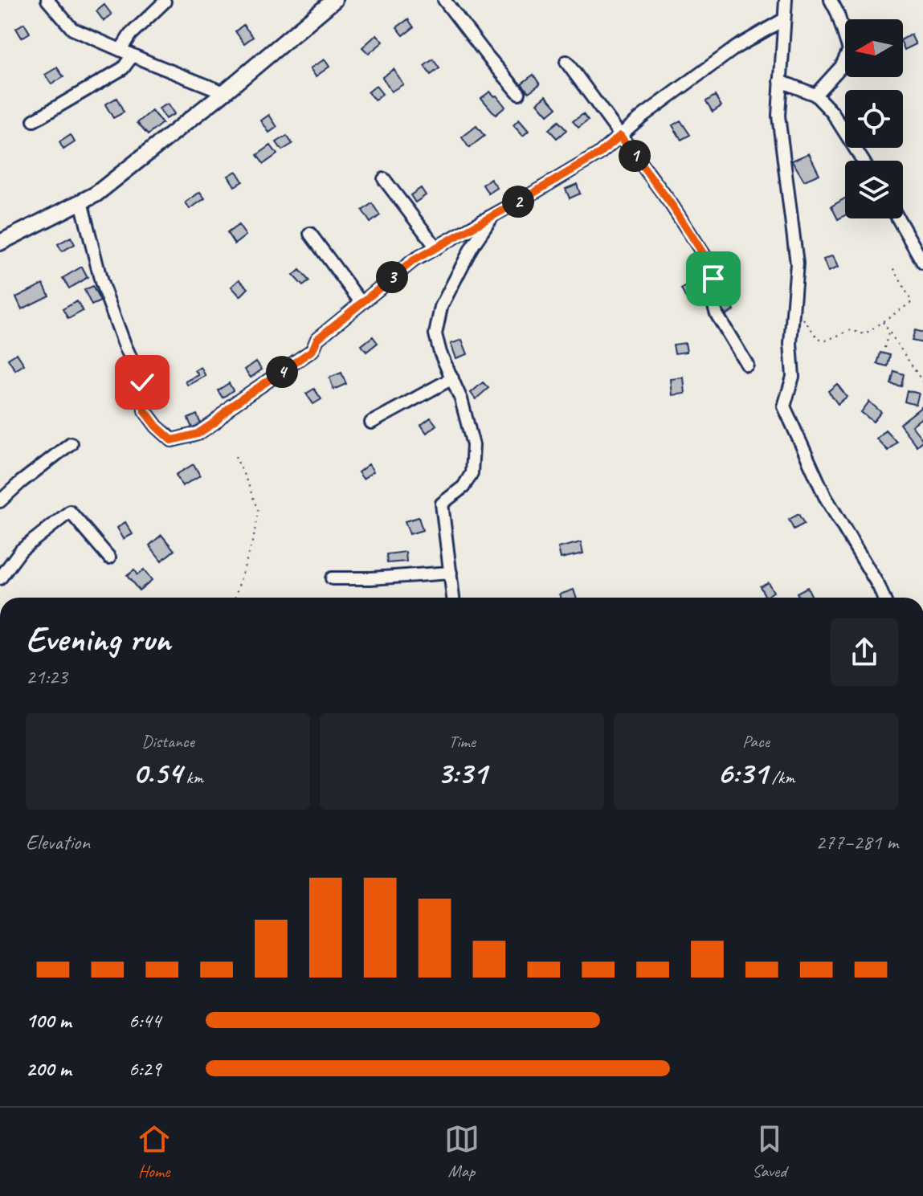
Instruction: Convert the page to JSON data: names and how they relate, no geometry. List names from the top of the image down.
{
  "north": "left",
  "page": {
    "pins": [
      "1",
      "2",
      "3",
      "4"
    ],
    "heading": ["Evening run", "21:23"],
    "stats": [
      ["Distance", "0.54 km"],
      ["Time", "3:31"],
      ["Pace", "6:31 /km"]
    ],
    "chart": ["Elevation", "277–281 m"],
    "list": [
      {
        "name": "100 m",
        "note": "6:44"
      },
      {
        "name": "200 m",
        "note": "6:29"
      }
    ],
    "tabs": ["Home", "Map", "Saved"]
  }
}
